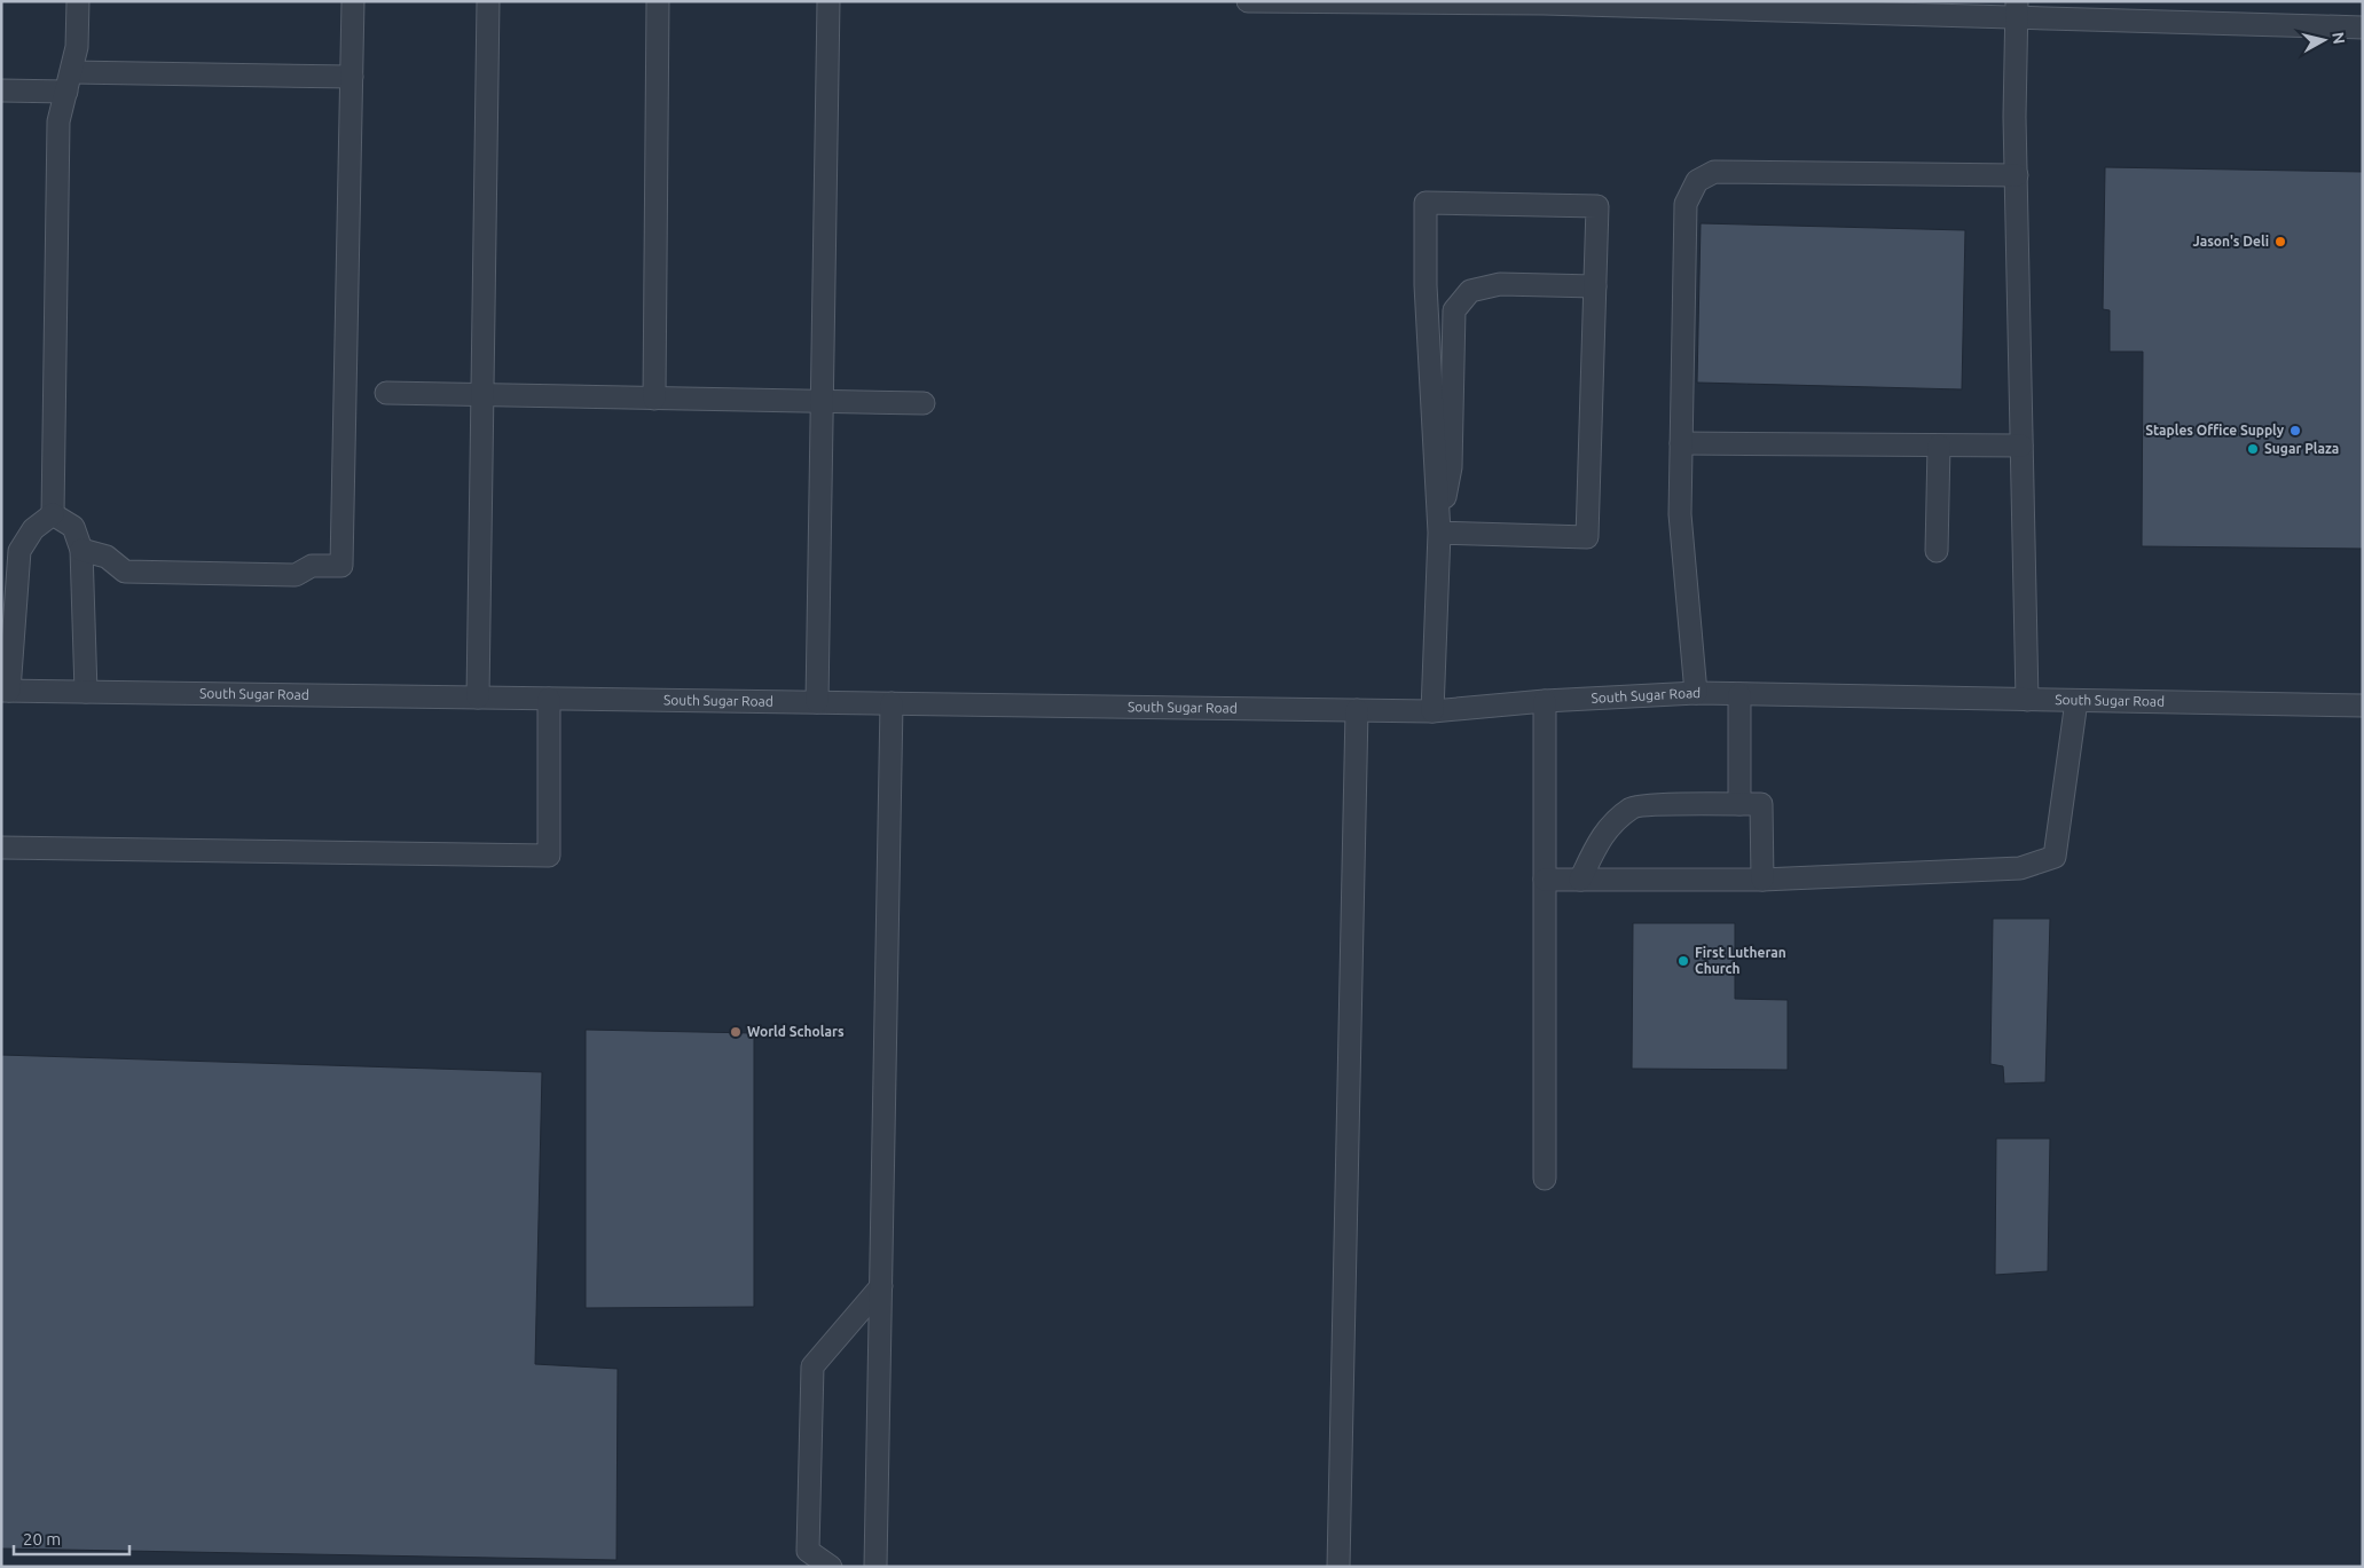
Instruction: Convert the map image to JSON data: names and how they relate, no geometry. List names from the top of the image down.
{
  "streets": {
    "lane": ["South Sugar Road"]
  },
  "places": [
    "Jason's Deli",
    "Staples Office Supply",
    "Sugar Plaza",
    "First Lutheran Church",
    "World Scholars"
  ],
  "scale_bar": "20 m",
  "north": "right"
}
